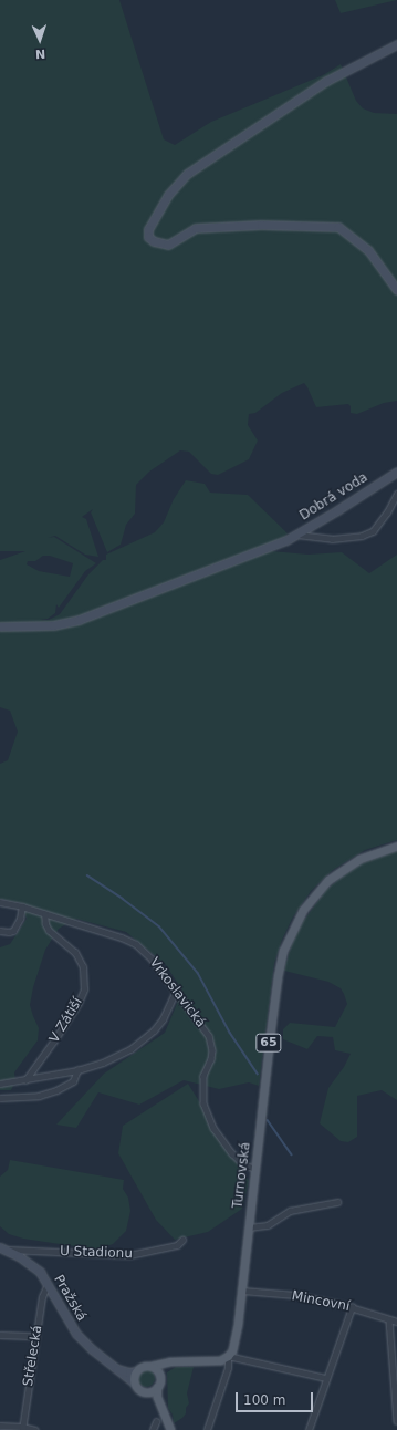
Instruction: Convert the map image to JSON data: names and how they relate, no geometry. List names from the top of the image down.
{
  "streets": {
    "main road": ["65", "Turnovská", "Pražská"],
    "street": [
      "Dobrá voda",
      "Vrkoslavická",
      "V Zátiší",
      "U Stadionu",
      "Mincovní",
      "Střelecká"
    ]
  },
  "crossings": [
    ["Vrkoslavická", "V Zátiší"],
    ["Vrkoslavická", "Turnovská"],
    ["Turnovská", "Mincovní"],
    ["U Stadionu", "Pražská"],
    ["Pražská", "Střelecká"]
  ],
  "scale_bar": "100 m",
  "north": "bottom"
}
